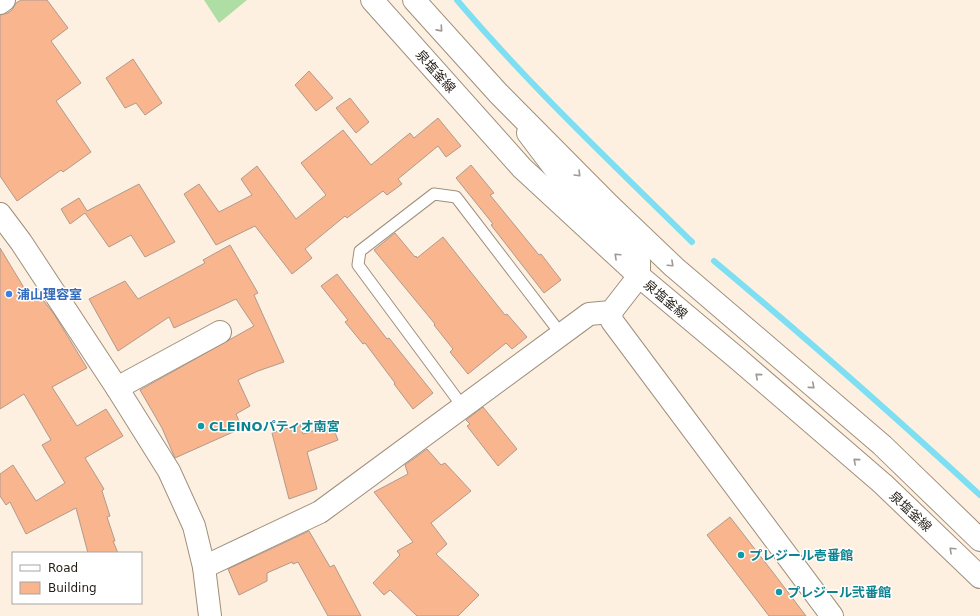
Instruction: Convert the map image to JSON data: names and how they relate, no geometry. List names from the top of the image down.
{
  "streets": {
    "street": ["泉塩釜線"]
  },
  "places": [
    "浦山理容室",
    "CLEINOパティオ南宮",
    "プレジール壱番館",
    "プレジール弐番館"
  ],
  "legend": ["Road", "Building"]
}
